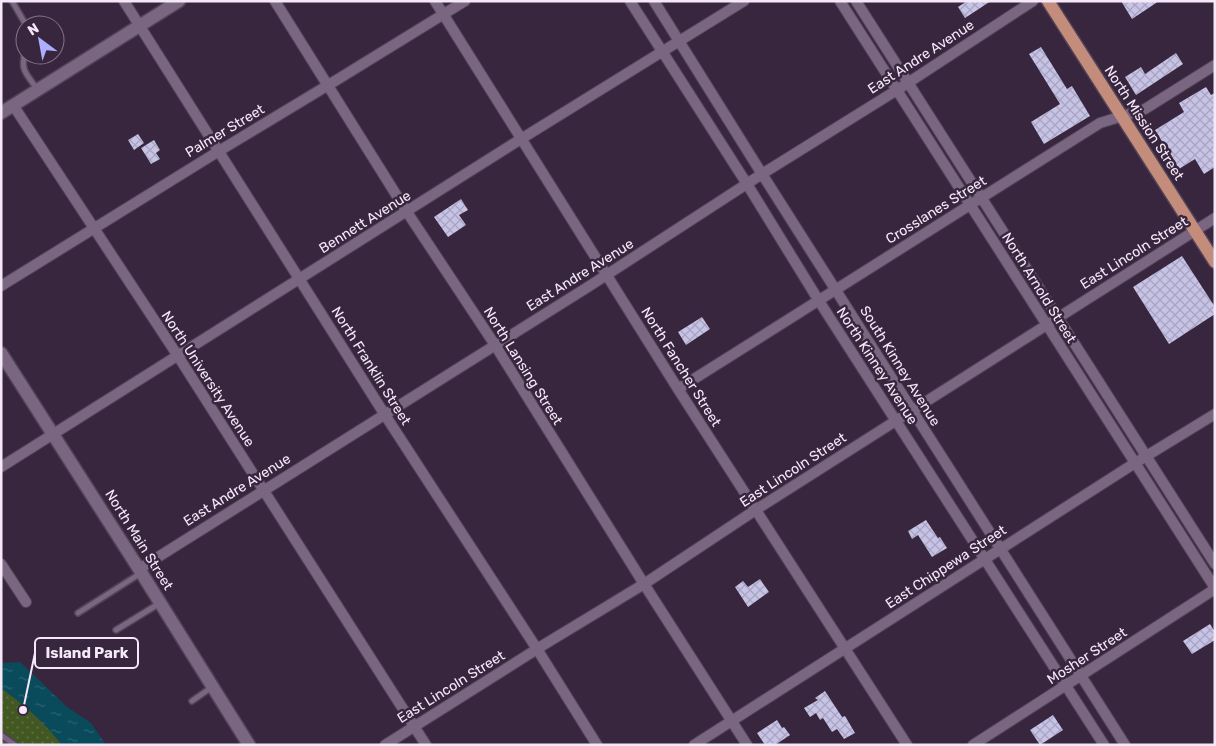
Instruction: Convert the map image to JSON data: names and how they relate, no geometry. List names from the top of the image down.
{
  "streets": {
    "main road": ["North Mission Street"],
    "street": [
      "East Andre Avenue",
      "Palmer Street",
      "Crosslanes Street",
      "Bennett Avenue",
      "East Lincoln Street",
      "North Arnold Street",
      "North Franklin Street",
      "North Lansing Street",
      "North Kinney Avenue",
      "South Kinney Avenue",
      "North Fancher Street",
      "North University Avenue",
      "North Main Street",
      "East Chippewa Street",
      "Mosher Street"
    ]
  },
  "crossings": [
    ["East Andre Avenue", "North Arnold Street"],
    ["East Andre Avenue", "North Franklin Street"],
    ["East Andre Avenue", "North Lansing Street"],
    ["East Andre Avenue", "North Kinney Avenue"],
    ["East Andre Avenue", "South Kinney Avenue"],
    ["East Andre Avenue", "North Fancher Street"],
    ["East Andre Avenue", "North University Avenue"],
    ["East Andre Avenue", "North Main Street"],
    ["North Mission Street", "Crosslanes Street"],
    ["North Mission Street", "East Lincoln Street"],
    ["Palmer Street", "North Franklin Street"],
    ["Palmer Street", "North Lansing Street"],
    ["Palmer Street", "North Fancher Street"],
    ["Palmer Street", "North University Avenue"],
    ["Crosslanes Street", "North Arnold Street"],
    ["Crosslanes Street", "North Kinney Avenue"],
    ["Crosslanes Street", "South Kinney Avenue"],
    ["Crosslanes Street", "North Fancher Street"],
    ["Bennett Avenue", "North Franklin Street"],
    ["Bennett Avenue", "North Lansing Street"],
    ["Bennett Avenue", "North Kinney Avenue"],
    ["Bennett Avenue", "South Kinney Avenue"],
    ["Bennett Avenue", "North Fancher Street"],
    ["Bennett Avenue", "North University Avenue"],
    ["Bennett Avenue", "North Main Street"],
    ["East Lincoln Street", "North Arnold Street"],
    ["East Lincoln Street", "North Franklin Street"],
    ["East Lincoln Street", "North Lansing Street"],
    ["East Lincoln Street", "North Kinney Avenue"],
    ["East Lincoln Street", "South Kinney Avenue"],
    ["East Lincoln Street", "North Fancher Street"],
    ["East Lincoln Street", "North University Avenue"],
    ["North Arnold Street", "East Chippewa Street"],
    ["North Arnold Street", "Mosher Street"],
    ["North Lansing Street", "East Chippewa Street"],
    ["North Kinney Avenue", "East Chippewa Street"],
    ["North Kinney Avenue", "Mosher Street"],
    ["South Kinney Avenue", "East Chippewa Street"],
    ["South Kinney Avenue", "Mosher Street"],
    ["North Fancher Street", "East Chippewa Street"]
  ],
  "places": ["Island Park"],
  "north": "top left"
}
